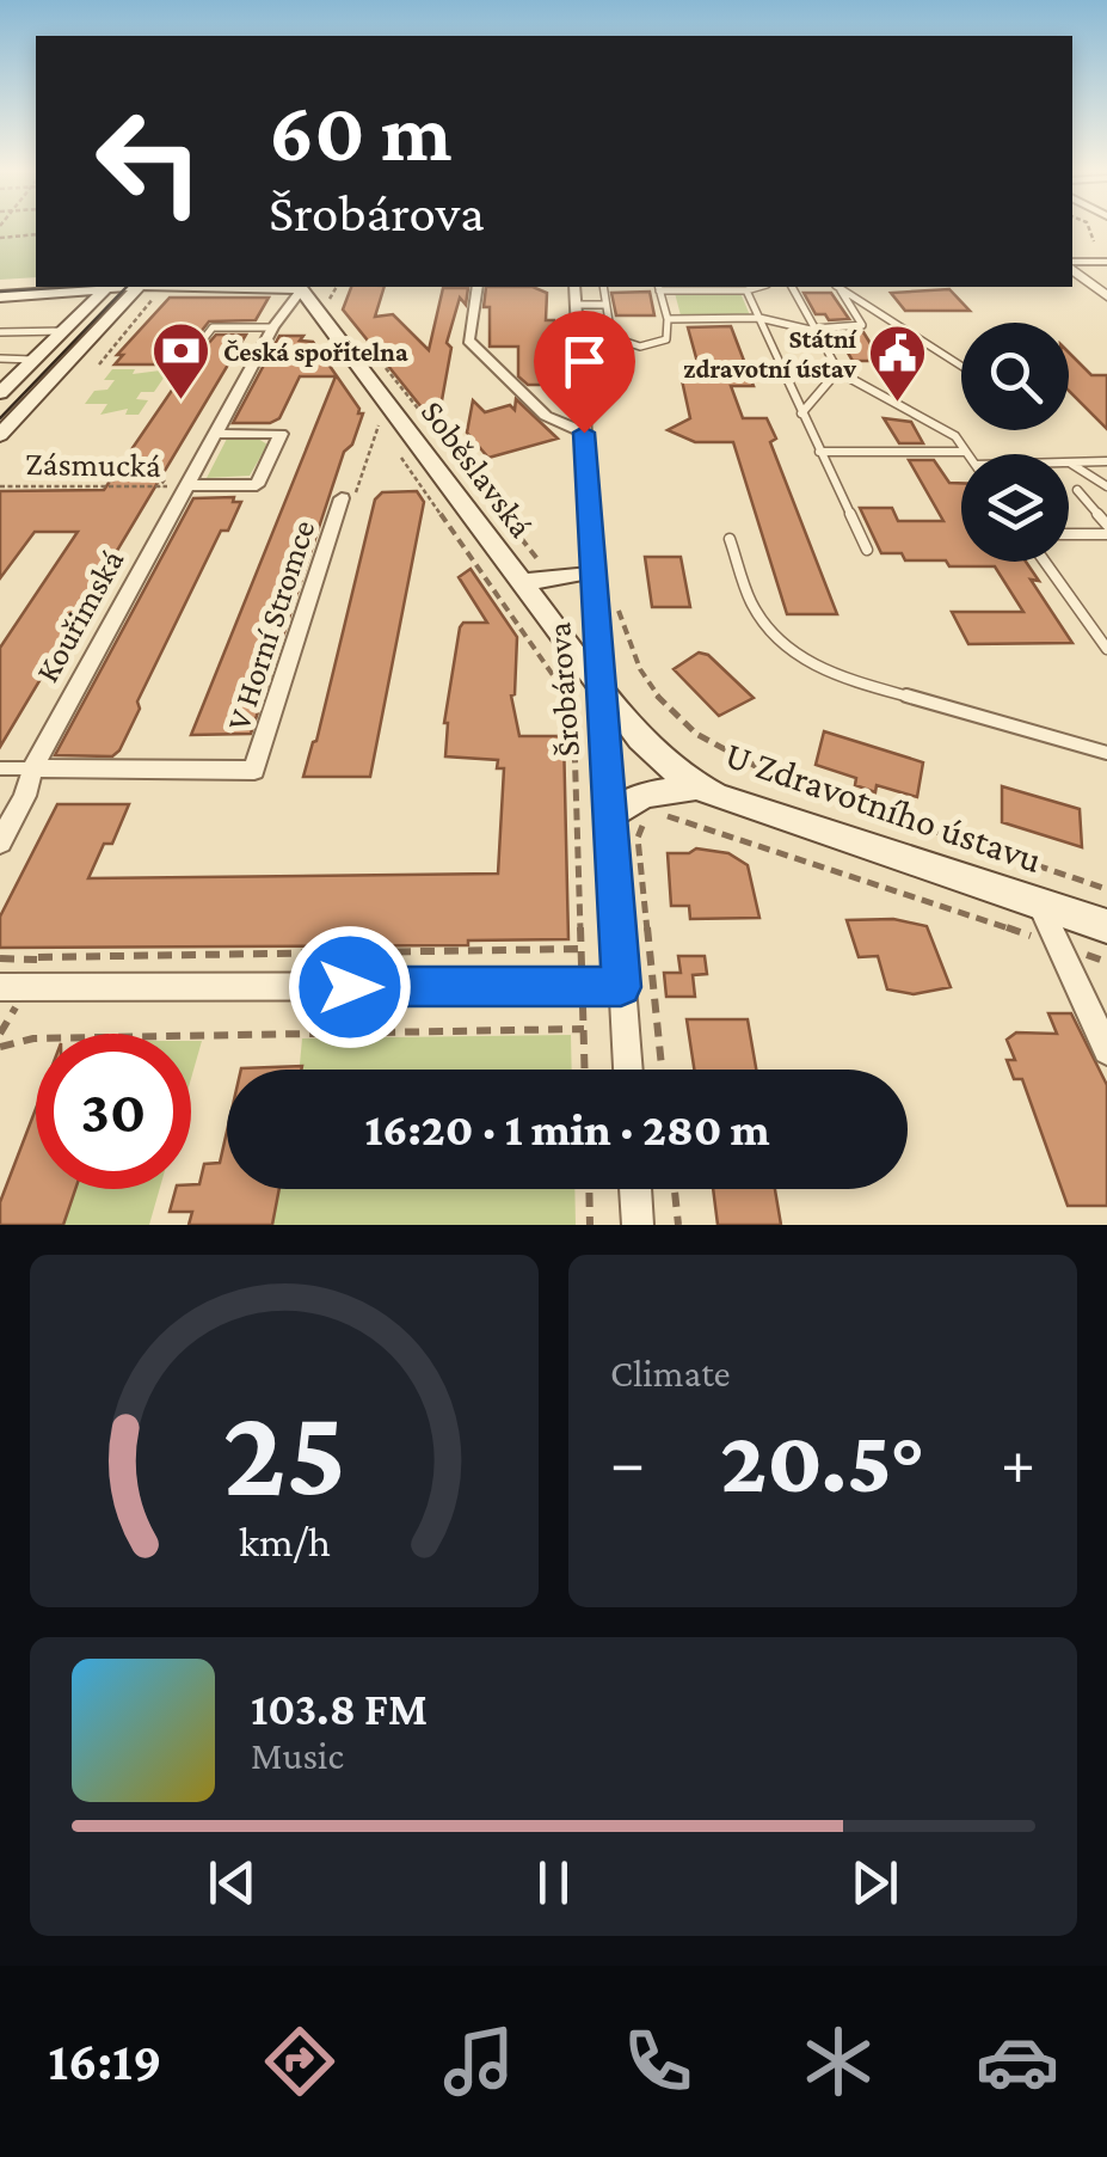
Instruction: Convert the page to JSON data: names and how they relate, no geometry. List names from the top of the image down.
{
  "streets": {
    "main road": ["Soběslavská", "U Zdravotního ústavu"],
    "street": ["Kouřimská", "V Horní Stromce", "Šrobárova"],
    "path": ["Zásmucká"]
  },
  "crossings": [
    ["Zásmucká", "Kouřimská"],
    ["Soběslavská", "Kouřimská"],
    ["Soběslavská", "Šrobárova"],
    ["Soběslavská", "U Zdravotního ústavu"],
    ["Kouřimská", "V Horní Stromce"],
    ["Šrobárova", "U Zdravotního ústavu"]
  ],
  "places": {
    "bank": ["Česká spořitelna"],
    "public building": ["Státní zdravotní ústav"]
  },
  "page": {
    "turn": ["60 m", "Šrobárova"],
    "limit": "30",
    "trip": "16:20 · 1 min · 280 m",
    "tile": "Climate",
    "heat": ["−", "20.5°", "+"],
    "song": ["103.8 FM", "Music"],
    "tabs": "16:19",
    "gauge": ["25", "km/h"]
  }
}
